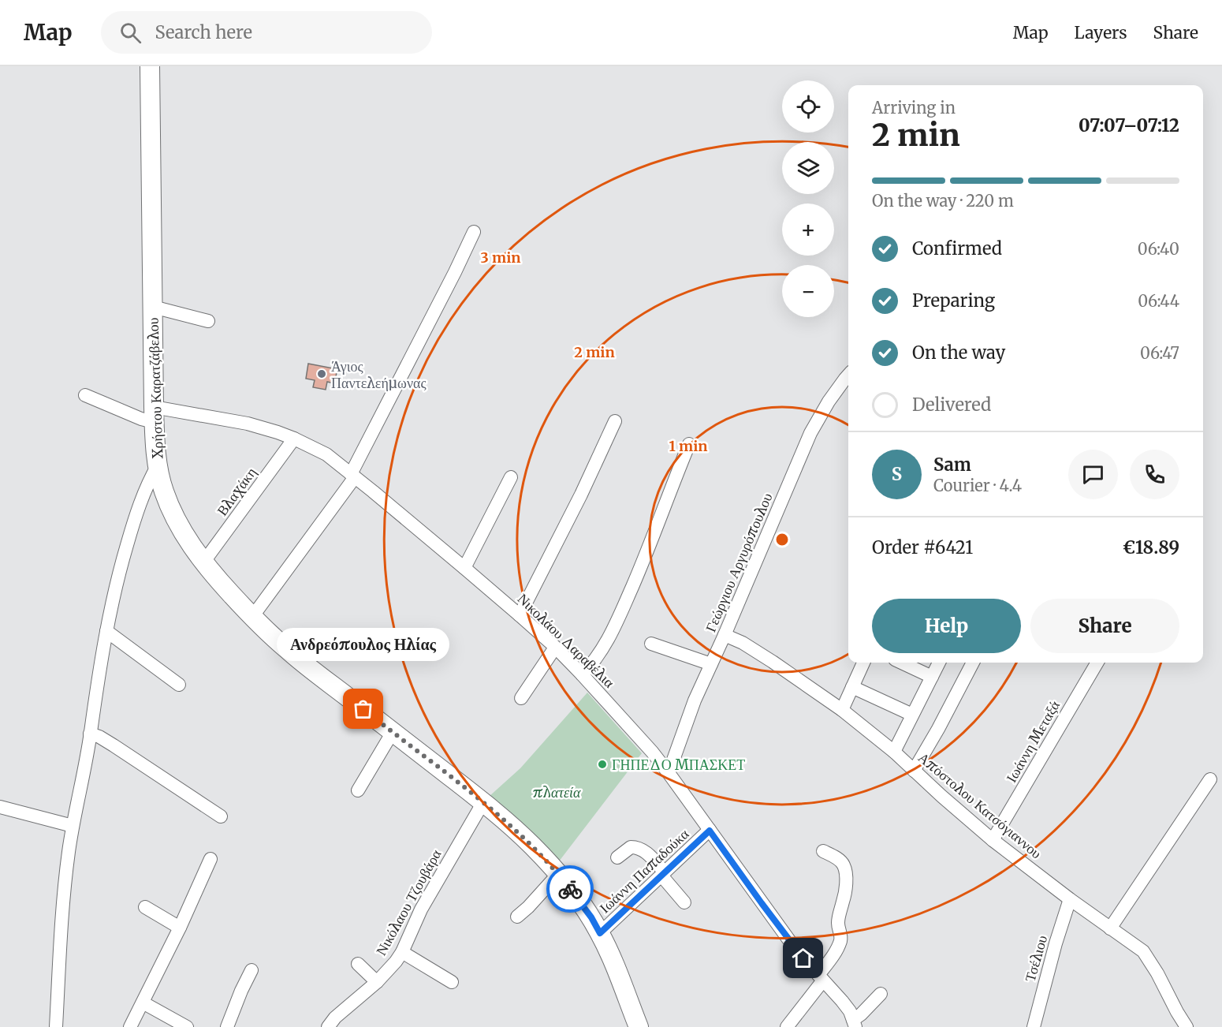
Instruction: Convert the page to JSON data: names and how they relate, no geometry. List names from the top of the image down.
{
  "streets": {
    "street": [
      "Χρήστου Καρατζάβελου",
      "Βλαχάκη",
      "Γεώργιου Αργυρόπουλου",
      "Νικολάου Δαραβέλια",
      "Ιωάννη Μεταξά",
      "Απόστολου Κατσόγιαννου",
      "Ιωάννη Παπαδούκα",
      "Νικόλαου Τζουβάρα",
      "Τσέλιου"
    ]
  },
  "crossings": [
    ["Χρήστου Καρατζάβελου", "Βλαχάκη"],
    ["Χρήστου Καρατζάβελου", "Νικολάου Δαραβέλια"],
    ["Χρήστου Καρατζάβελου", "Ιωάννη Παπαδούκα"],
    ["Χρήστου Καρατζάβελου", "Νικόλαου Τζουβάρα"],
    ["Βλαχάκη", "Νικολάου Δαραβέλια"],
    ["Γεώργιου Αργυρόπουλου", "Νικολάου Δαραβέλια"],
    ["Γεώργιου Αργυρόπουλου", "Απόστολου Κατσόγιαννου"],
    ["Νικολάου Δαραβέλια", "Ιωάννη Παπαδούκα"],
    ["Ιωάννη Μεταξά", "Απόστολου Κατσόγιαννου"],
    ["Απόστολου Κατσόγιαννου", "Τσέλιου"]
  ],
  "parks": ["πλατεία"],
  "places": ["Άγιος Παντελεήμωνας", "Ανδρεόπουλος Ηλίας", "ΓΗΠΕΔΟ ΜΠΑΣΚΕΤ"],
  "page": {
    "header": "Map",
    "search": "Search here",
    "nav": ["Map", "Layers", "Share"],
    "map_buttons": ["+", "−"],
    "heading": ["2 min", "Arriving in", "07:07–07:12"],
    "panel": [
      "Sam",
      "Courier · 4.4",
      "Order #6421",
      "€18.89"
    ],
    "bar": "On the way · 220 m",
    "list": [
      ["Confirmed", "06:40"],
      ["Preparing", "06:44"],
      ["On the way", "06:47"],
      "Delivered"
    ],
    "round": "S",
    "buttons": ["Help", "Share"],
    "bubble": "Ανδρεόπουλος Ηλίας"
  },
  "rings": ["3 min", "2 min", "1 min"]
}
